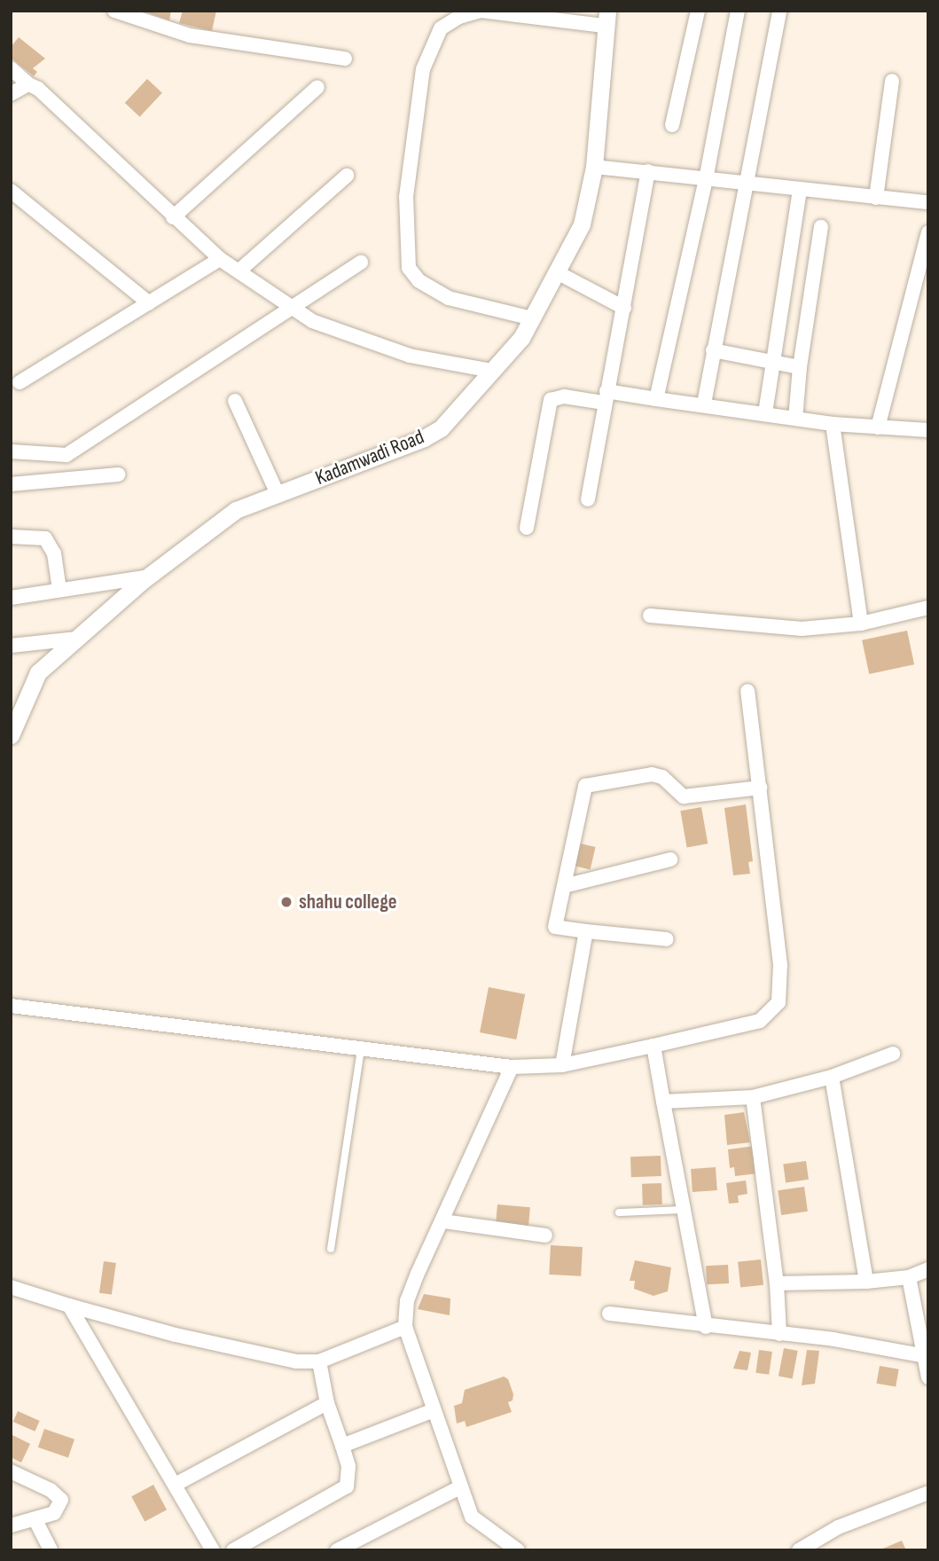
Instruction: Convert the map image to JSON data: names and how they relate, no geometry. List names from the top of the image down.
{
  "streets": {
    "street": ["Kadamwadi Road"]
  },
  "places": ["shahu college"]
}
